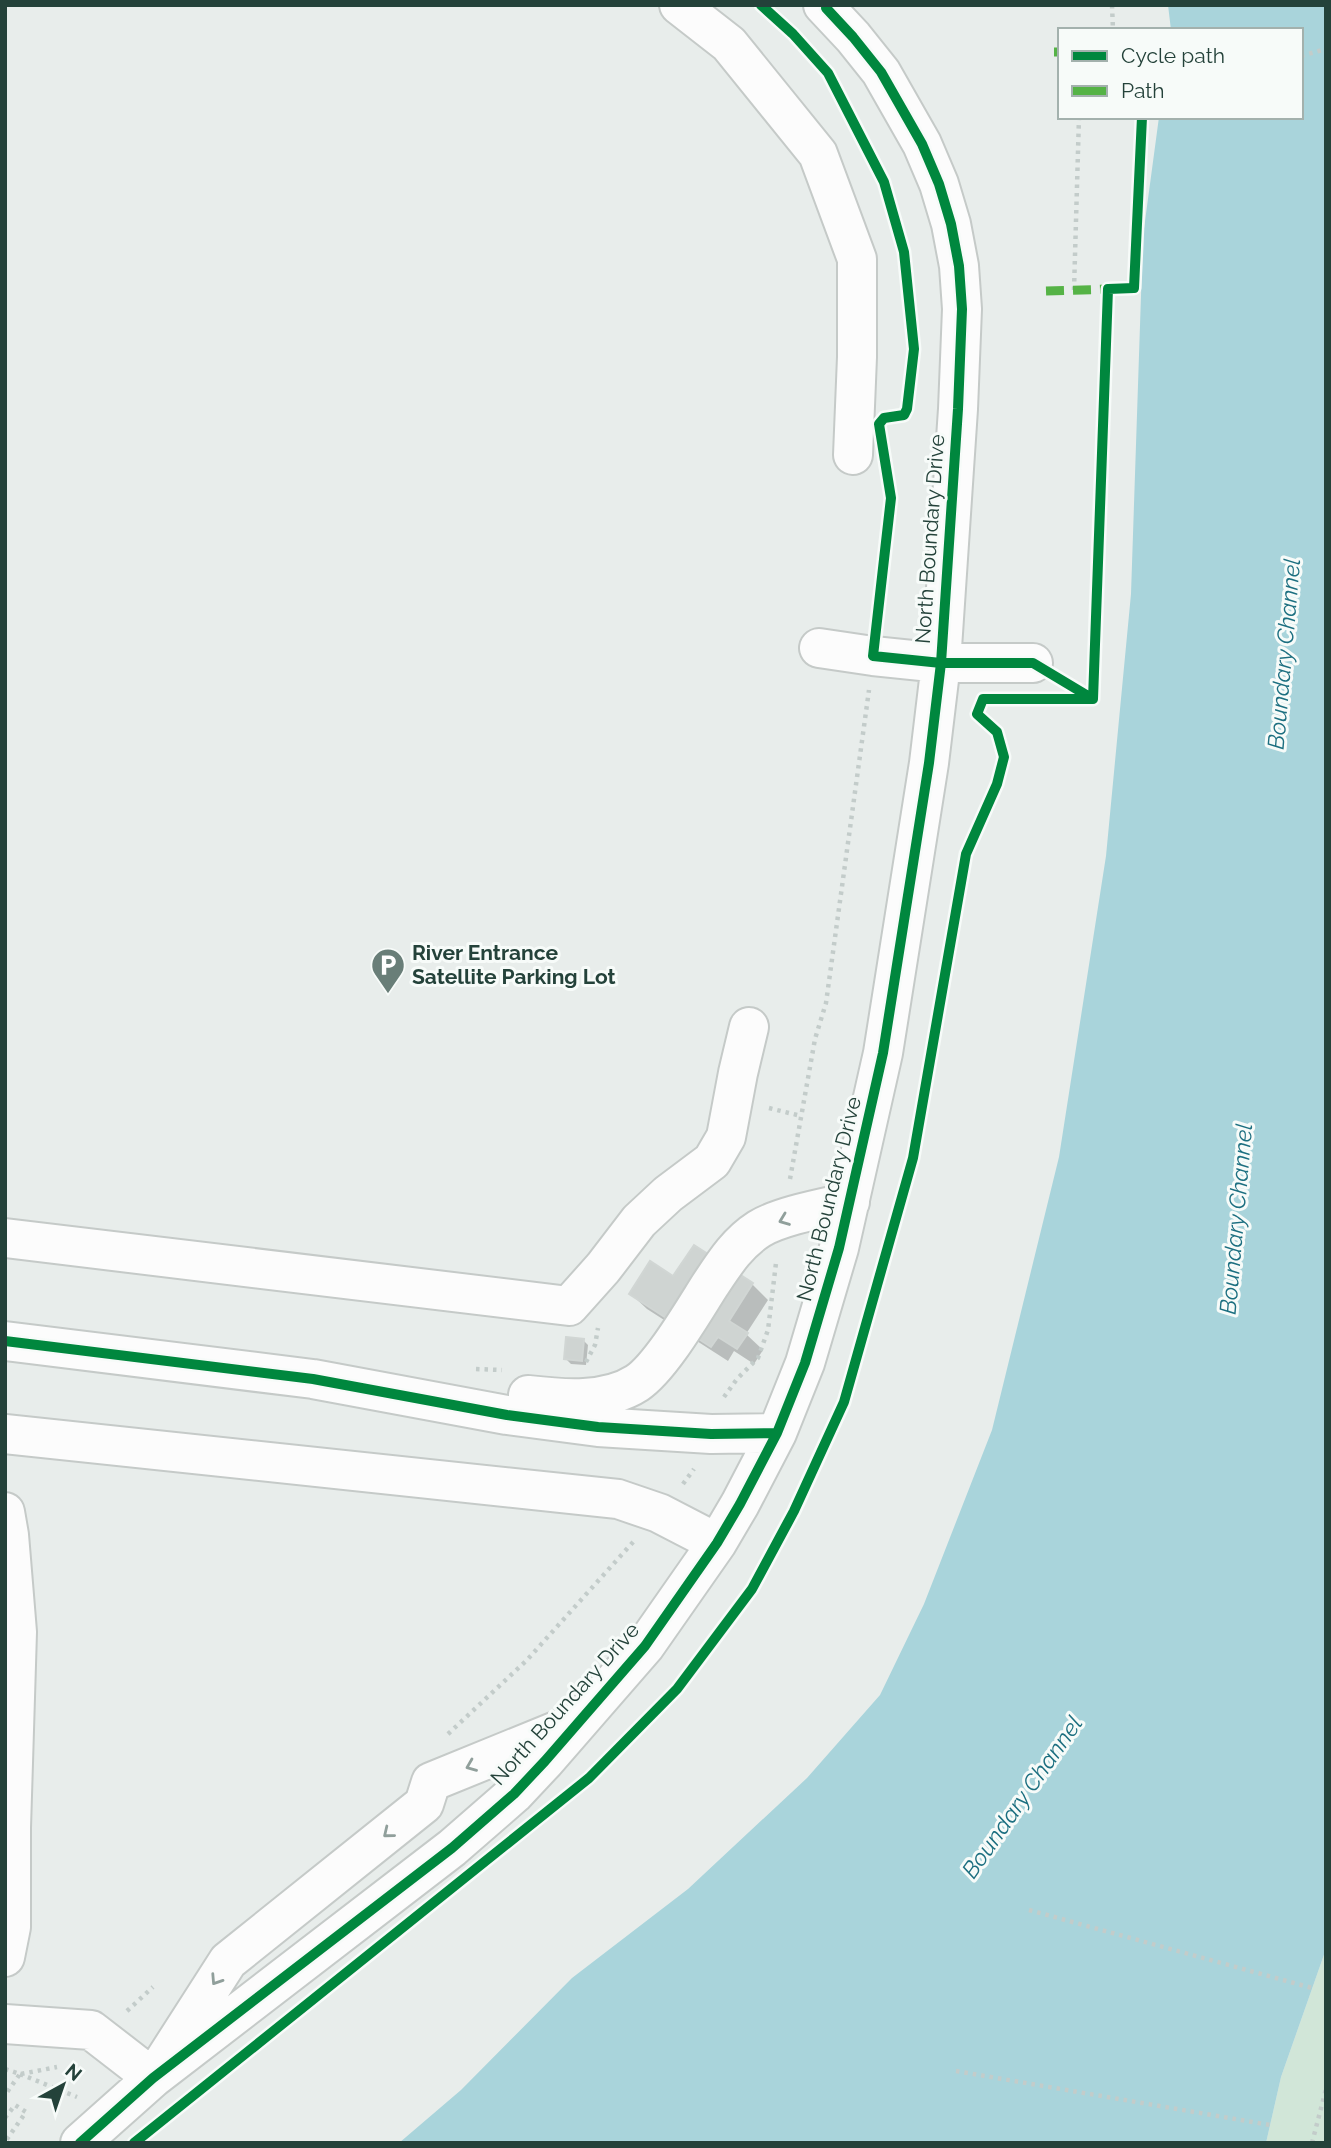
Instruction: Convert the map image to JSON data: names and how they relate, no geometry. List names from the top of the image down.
{
  "streets": {
    "street": ["North Boundary Drive"]
  },
  "water": ["Boundary Channel"],
  "places": {
    "parking": ["River Entrance Satellite Parking Lot"]
  },
  "legend": ["Cycle path", "Path"],
  "north": "top right"
}
